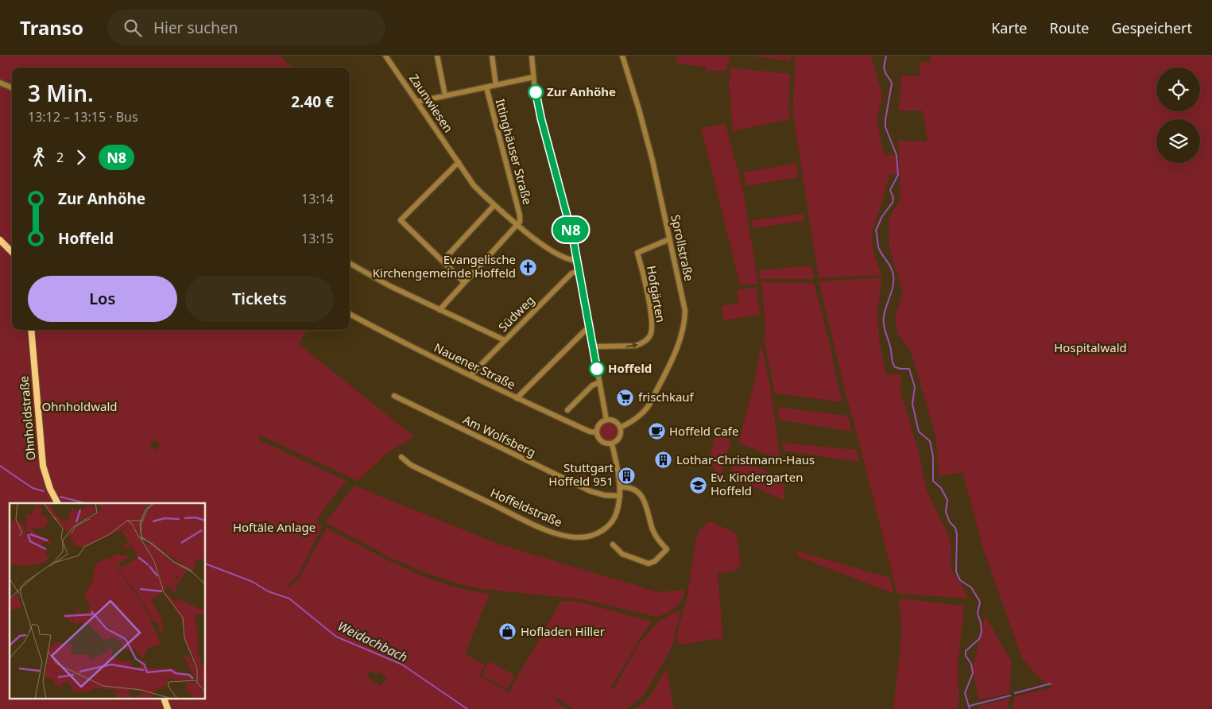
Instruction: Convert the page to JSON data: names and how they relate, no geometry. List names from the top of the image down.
{
  "streets": {
    "main road": ["Ohnholdstraße"],
    "street": [
      "Zaunwiesen",
      "Ittinghäuser Straße",
      "Sprollstraße",
      "Hofgärten",
      "Südweg",
      "Nauener Straße",
      "Am Wolfsberg",
      "Hoffeldstraße"
    ]
  },
  "crossings": [
    ["Zaunwiesen", "Ittinghäuser Straße"],
    ["Sprollstraße", "Hofgärten"],
    ["Sprollstraße", "Nauener Straße"],
    ["Sprollstraße", "Hoffeldstraße"],
    ["Südweg", "Nauener Straße"],
    ["Nauener Straße", "Hoffeldstraße"],
    ["Am Wolfsberg", "Hoffeldstraße"]
  ],
  "water": ["Weidachbach"],
  "parks": ["Hospitalwald", "Ohnholdwald", "Hoftäle Anlage"],
  "places": {
    "other": ["Zur Anhöhe", "Hoffeld"],
    "church": ["Evangelische Kirchengemeinde Hoffeld"],
    "supermarket": ["frischkauf"],
    "cafe": ["Hoffeld Cafe"],
    "building": ["Lothar-Christmann-Haus", "Stuttgart Hoffeld 951"],
    "school or university": ["Ev. Kindergarten Hoffeld"],
    "shop": ["Hofladen Hiller"]
  },
  "lines": ["bus line N8"],
  "page": {
    "header": "Transo",
    "search": "Hier suchen",
    "nav": ["Karte", "Route", "Gespeichert"],
    "on_map": "N8",
    "heading": ["3 Min.", "13:12 – 13:15 · Bus", "2.40 €"],
    "legs": ["2", "N8"],
    "list": [
      {
        "name": "Zur Anhöhe",
        "value": "13:14"
      },
      {
        "name": "Hoffeld",
        "value": "13:15"
      }
    ],
    "buttons": ["Los", "Tickets"]
  }
}
